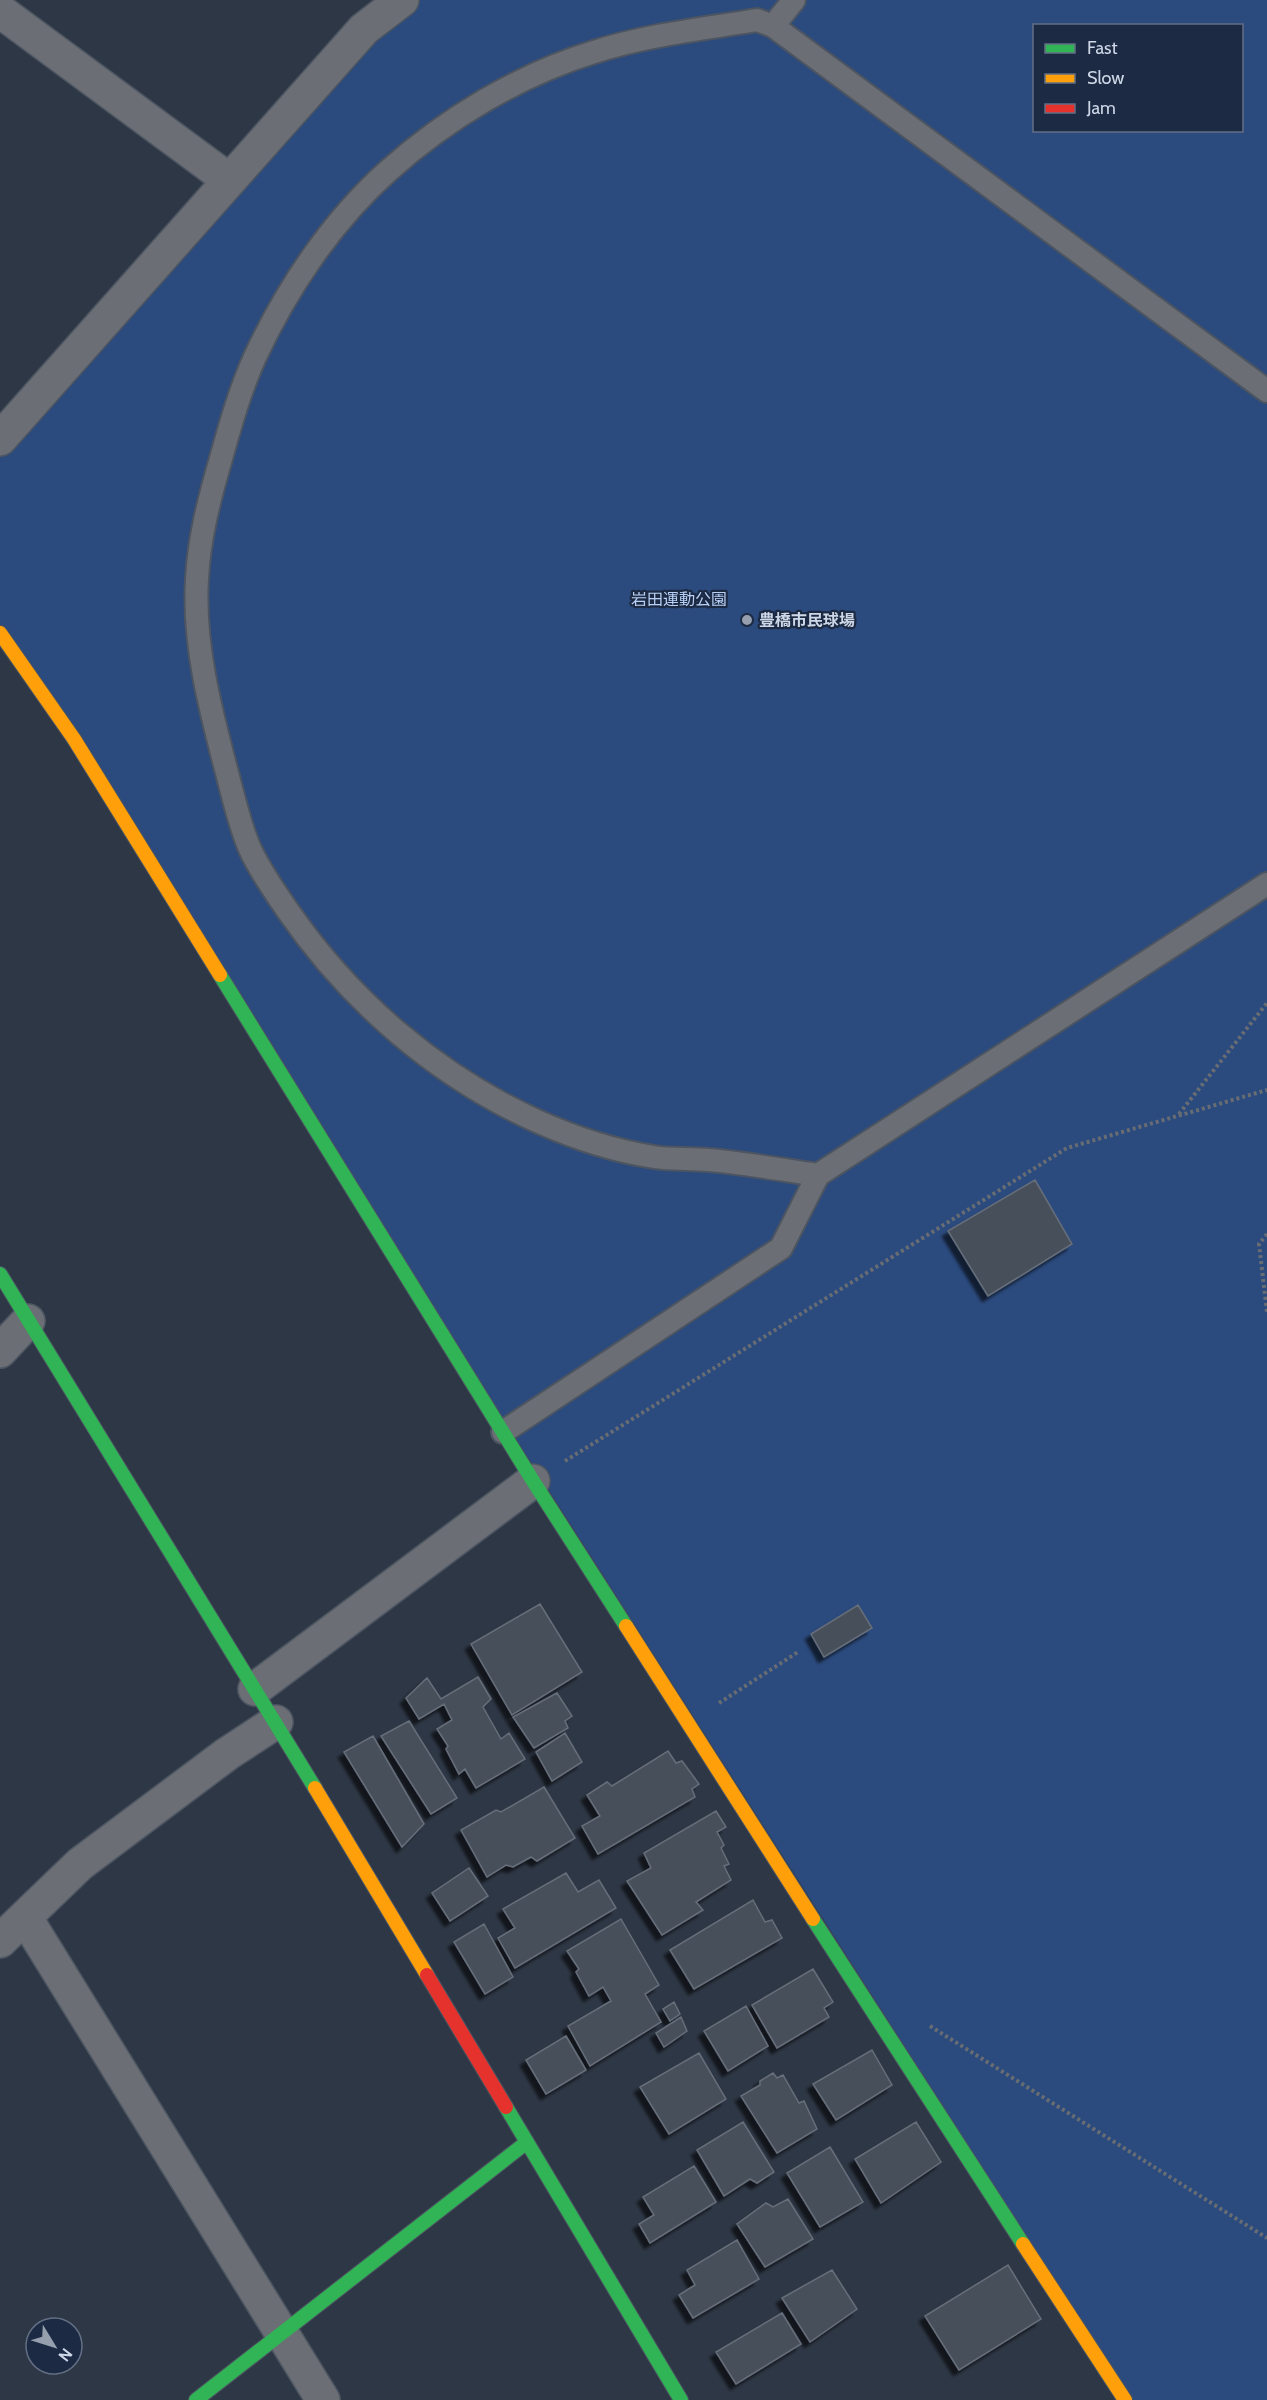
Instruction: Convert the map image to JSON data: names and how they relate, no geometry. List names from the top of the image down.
{
  "parks": ["岩田運動公園"],
  "places": ["豊橋市民球場"],
  "legend": ["Fast", "Slow", "Jam"],
  "north": "bottom right"
}
